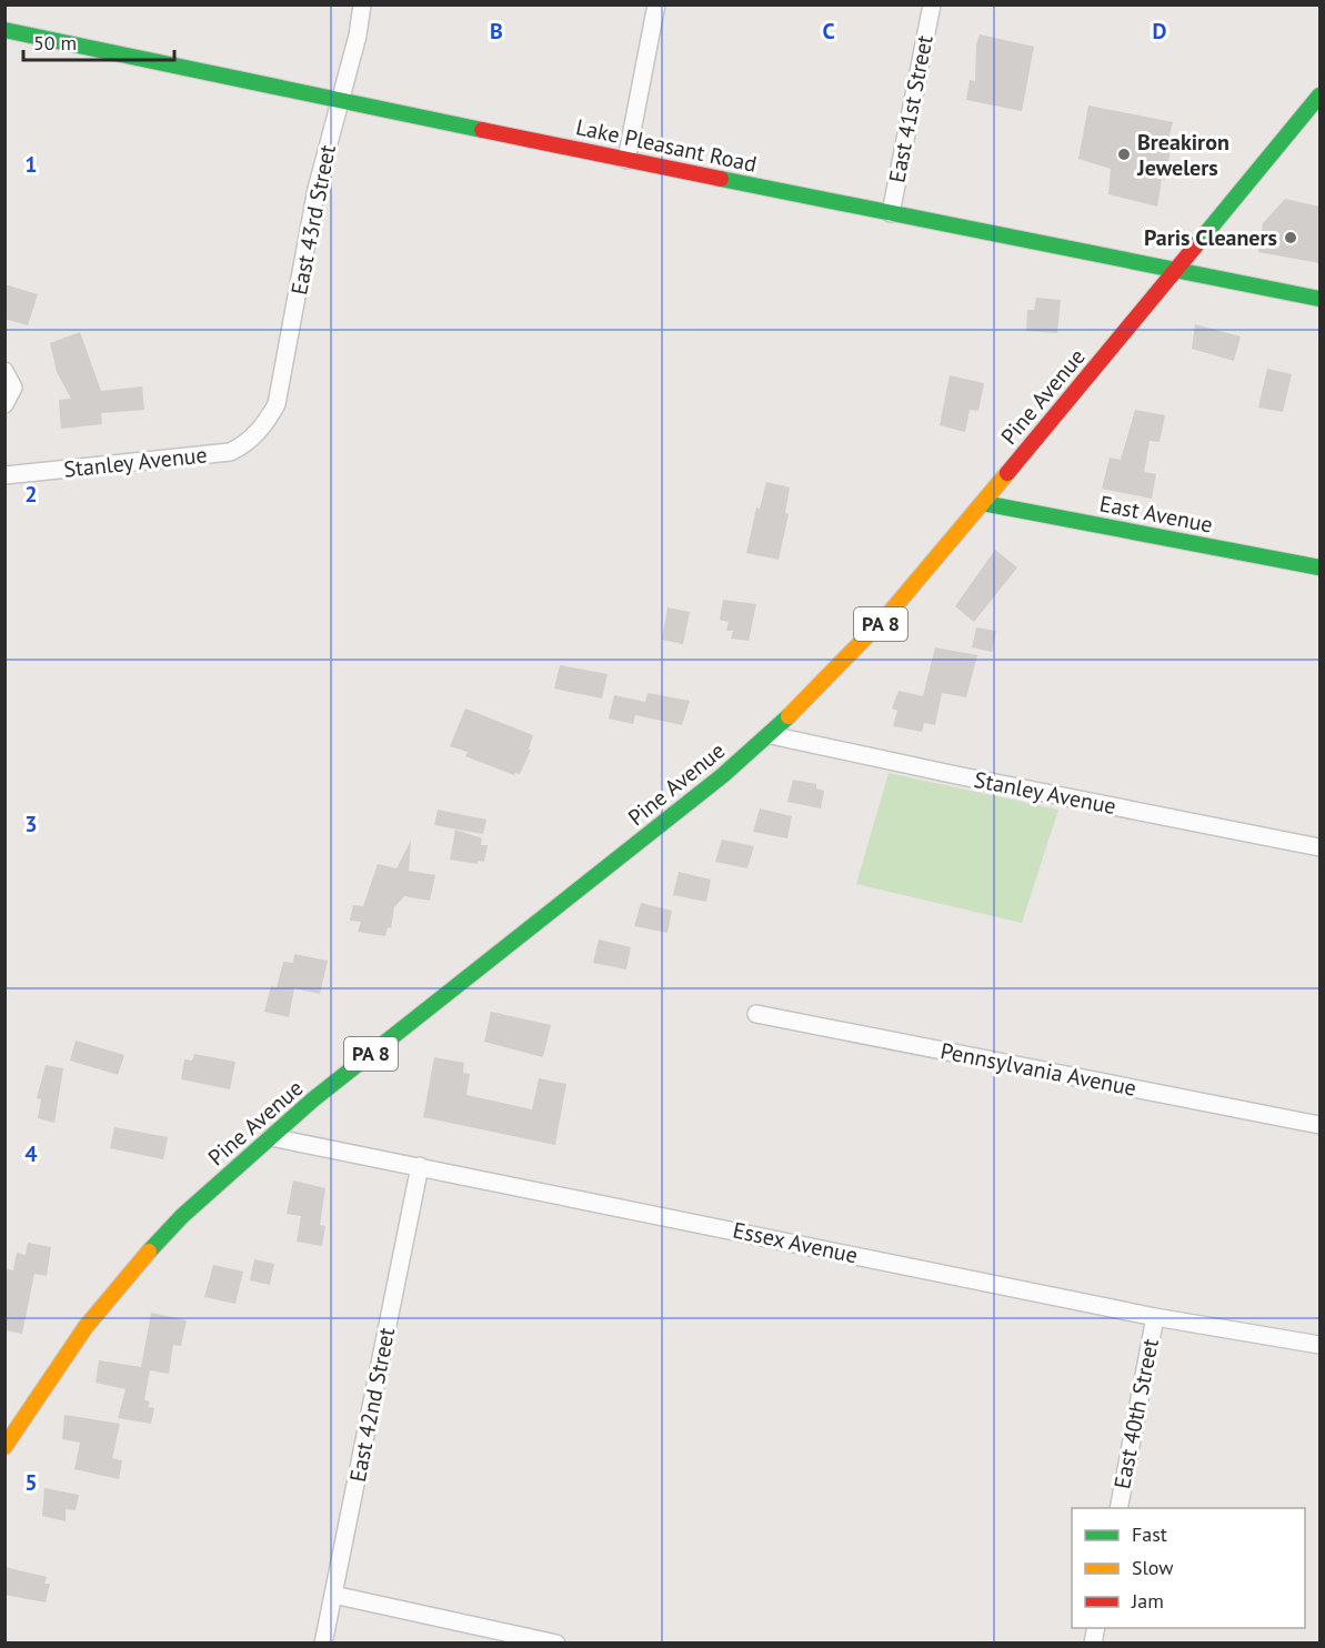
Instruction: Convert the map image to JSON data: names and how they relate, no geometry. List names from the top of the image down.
{
  "streets": {
    "main road": [
      "Lake Pleasant Road",
      "Pine Avenue",
      "East Avenue",
      "PA 8"
    ],
    "street": [
      "East 41st Street",
      "East 43rd Street",
      "Stanley Avenue",
      "Pennsylvania Avenue",
      "Essex Avenue",
      "East 42nd Street",
      "East 40th Street"
    ]
  },
  "crossings": [
    ["East 41st Street", "Lake Pleasant Road"],
    ["Lake Pleasant Road", "East 43rd Street"],
    ["Lake Pleasant Road", "Pine Avenue"],
    ["East 43rd Street", "Stanley Avenue"],
    ["Pine Avenue", "Stanley Avenue"],
    ["Pine Avenue", "East Avenue"],
    ["Pine Avenue", "Essex Avenue"],
    ["Essex Avenue", "East 42nd Street"],
    ["Essex Avenue", "East 40th Street"]
  ],
  "places": ["Breakiron Jewelers", "Paris Cleaners"],
  "legend": ["Fast", "Slow", "Jam"],
  "scale_bar": "50 m",
  "grid": {
    "columns": ["B", "C", "D"],
    "rows": [
      "1",
      "2",
      "3",
      "4",
      "5"
    ]
  }
}
